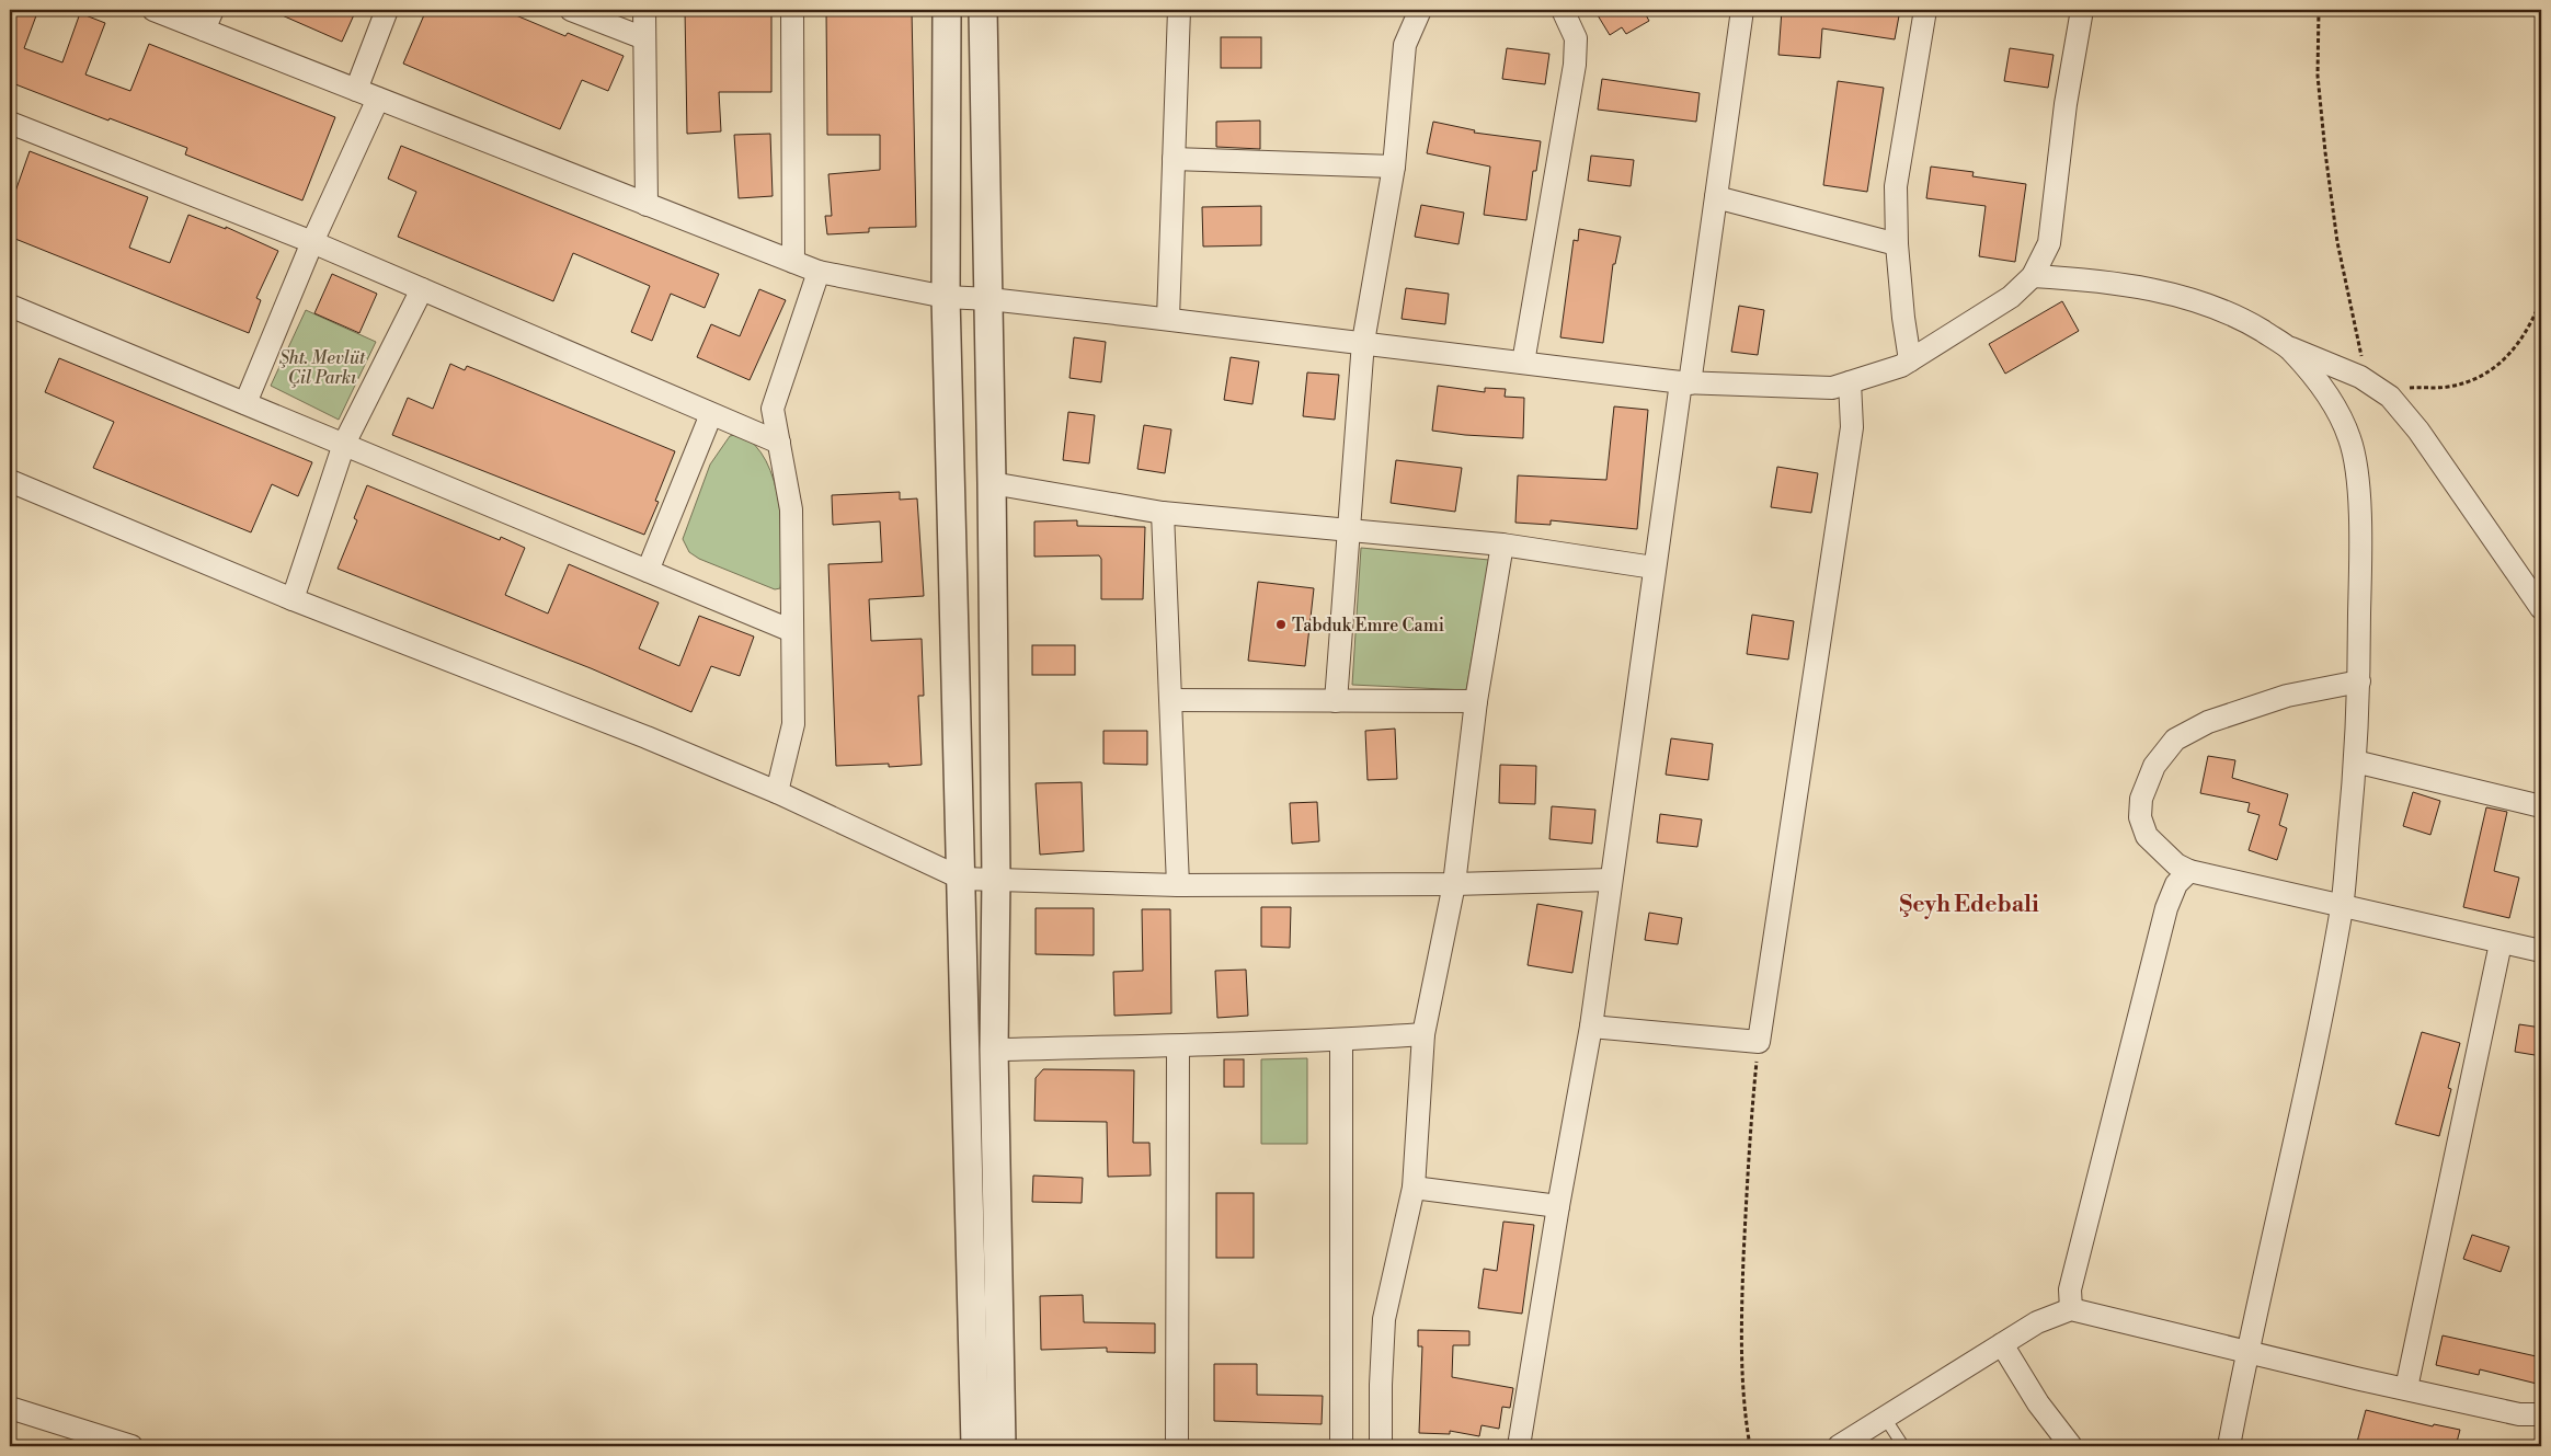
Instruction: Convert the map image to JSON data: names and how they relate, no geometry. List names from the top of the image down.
{
  "districts": ["Şeyh Edebali"],
  "parks": ["Şht. Mevlüt Çil Parkı"],
  "places": ["Tabduk Emre Cami"]
}
